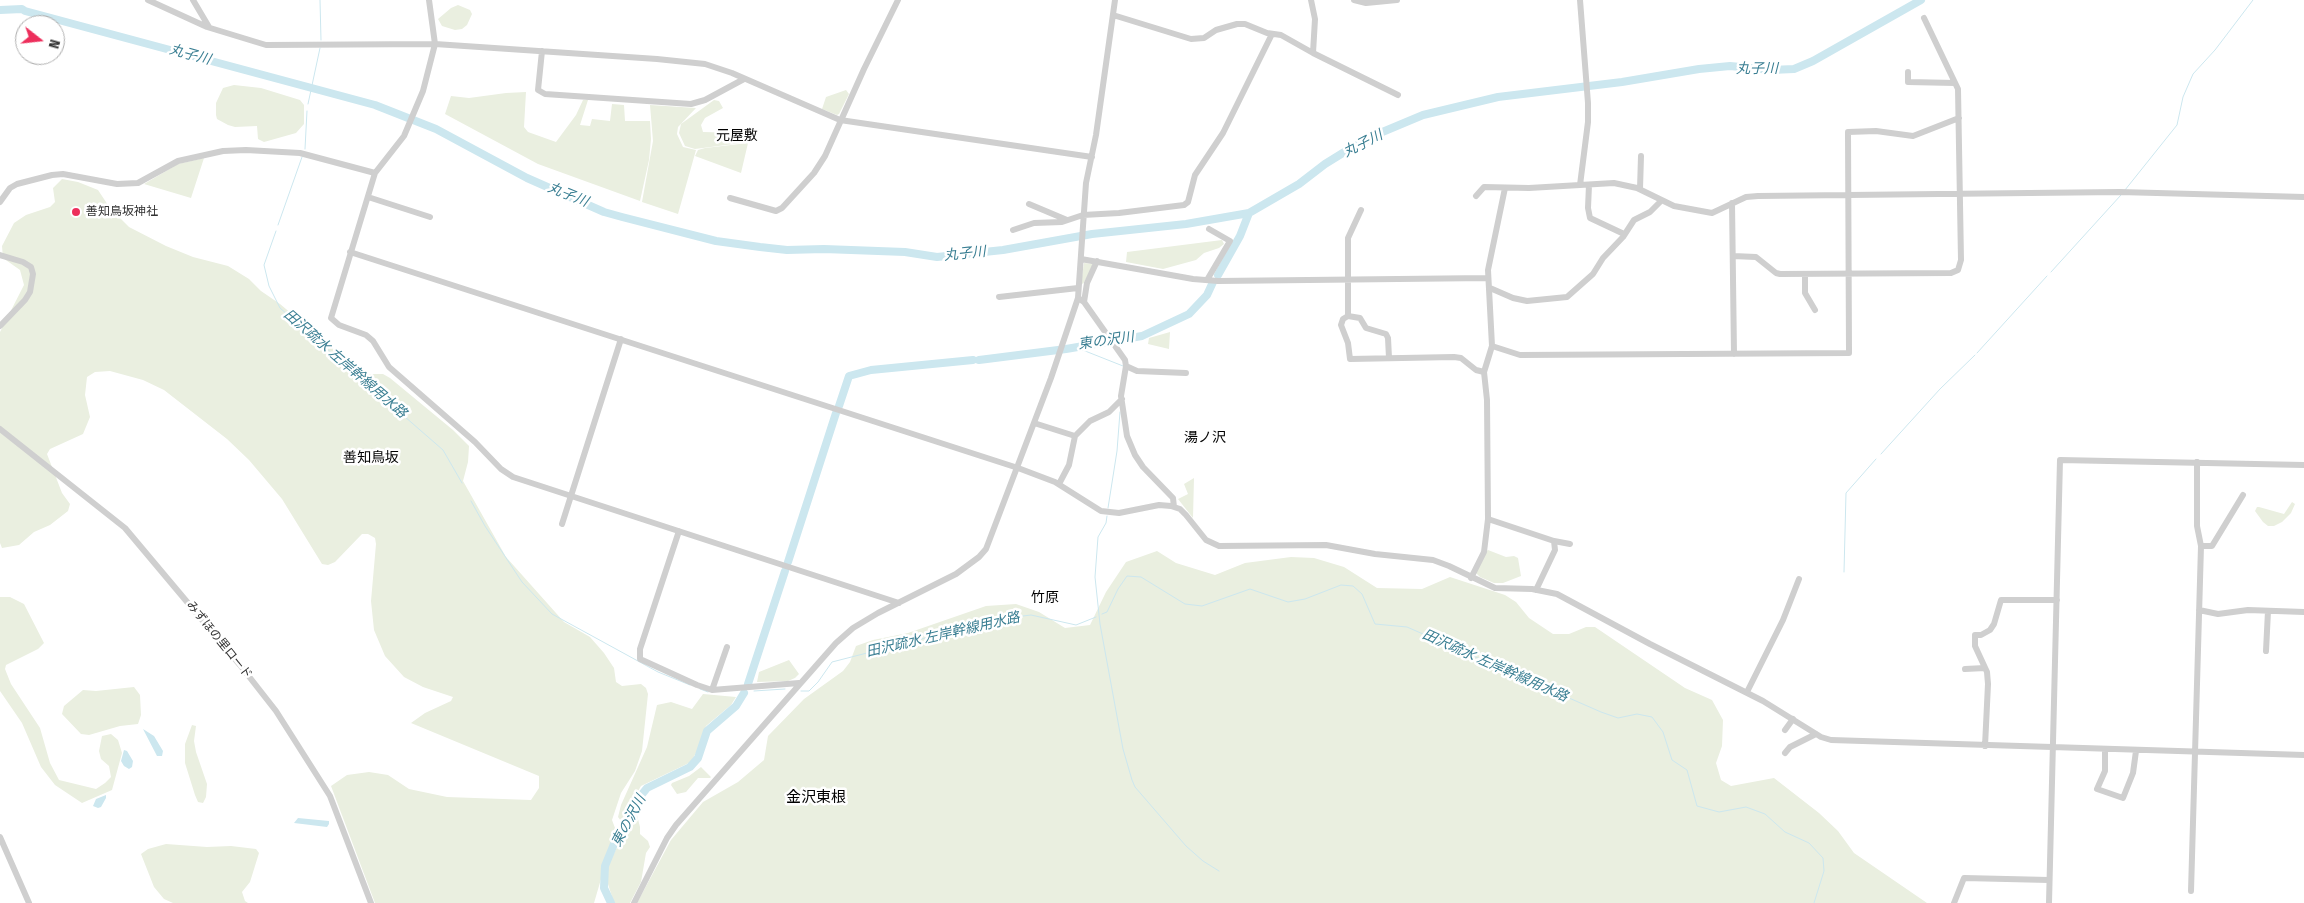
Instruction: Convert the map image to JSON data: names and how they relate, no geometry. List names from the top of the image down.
{
  "streets": {
    "street": ["みずほの里ロード"]
  },
  "districts": [
    "元屋敷",
    "湯ノ沢",
    "善知鳥坂",
    "竹原",
    "金沢東根"
  ],
  "water": ["丸子川", "東の沢川", "田沢疏水 左岸幹線用水路"],
  "places": ["善知鳥坂神社"],
  "north": "right"
}
